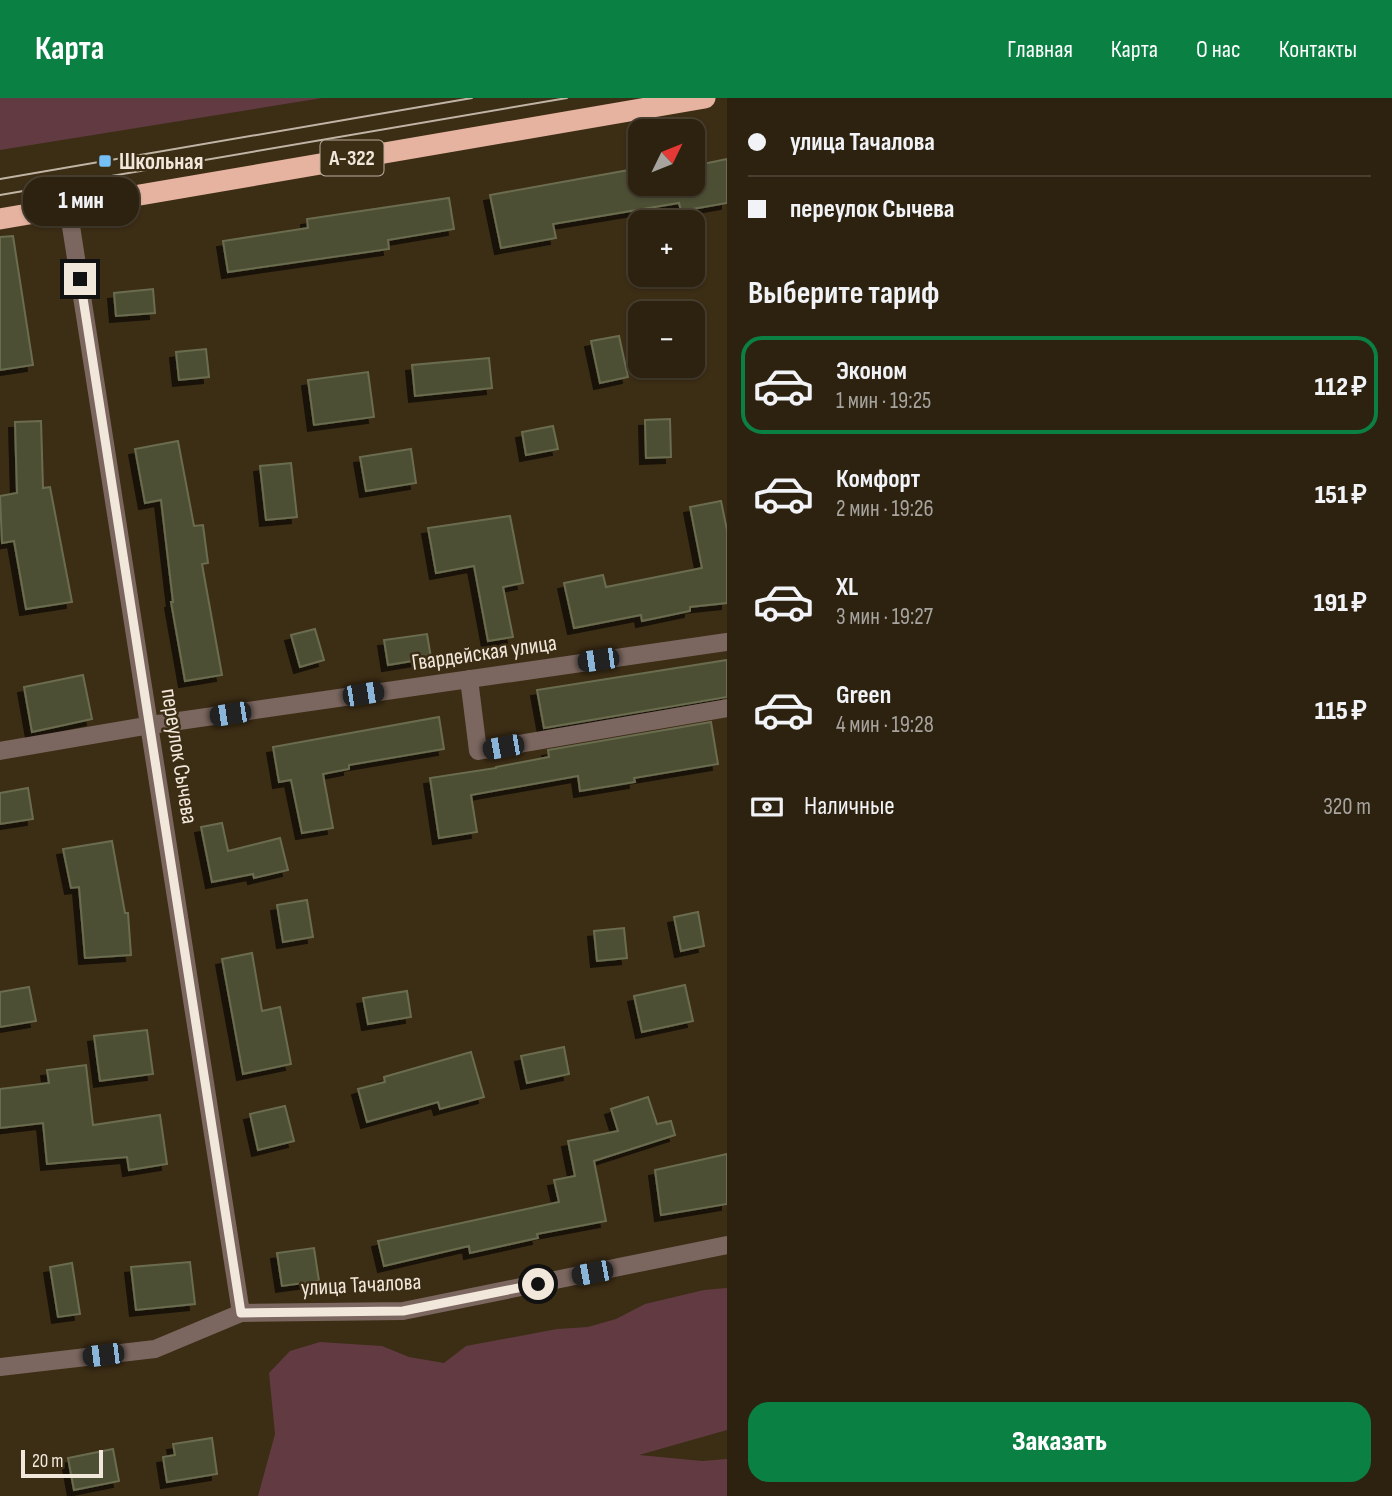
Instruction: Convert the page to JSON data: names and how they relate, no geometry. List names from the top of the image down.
{
  "streets": {
    "highway": ["А-322"],
    "street": ["Гвардейская улица", "переулок Сычева", "улица Тачалова"]
  },
  "crossings": [
    ["А-322", "переулок Сычева"],
    ["Гвардейская улица", "переулок Сычева"],
    ["переулок Сычева", "улица Тачалова"]
  ],
  "places": {
    "transit": ["Школьная"]
  },
  "scale_bar": "20 m",
  "north": "top right",
  "page": {
    "header": "Карта",
    "nav": [
      "Главная",
      "Карта",
      "О нас",
      "Контакты"
    ],
    "banner": ["улица Тачалова", "переулок Сычева"],
    "map_buttons": ["+", "−"],
    "bubble": "1 мин",
    "heading": "Выберите тариф",
    "list": [
      {
        "name": "Эконом",
        "note": "1 мин · 19:25",
        "value": "112 ₽"
      },
      {
        "name": "Комфорт",
        "note": "2 мин · 19:26",
        "value": "151 ₽"
      },
      {
        "name": "XL",
        "note": "3 мин · 19:27",
        "value": "191 ₽"
      },
      {
        "name": "Green",
        "note": "4 мин · 19:28",
        "value": "115 ₽"
      }
    ],
    "pay": ["Наличные", "320 m"],
    "buttons": "Заказать",
    "scale": "20 m"
  }
}
